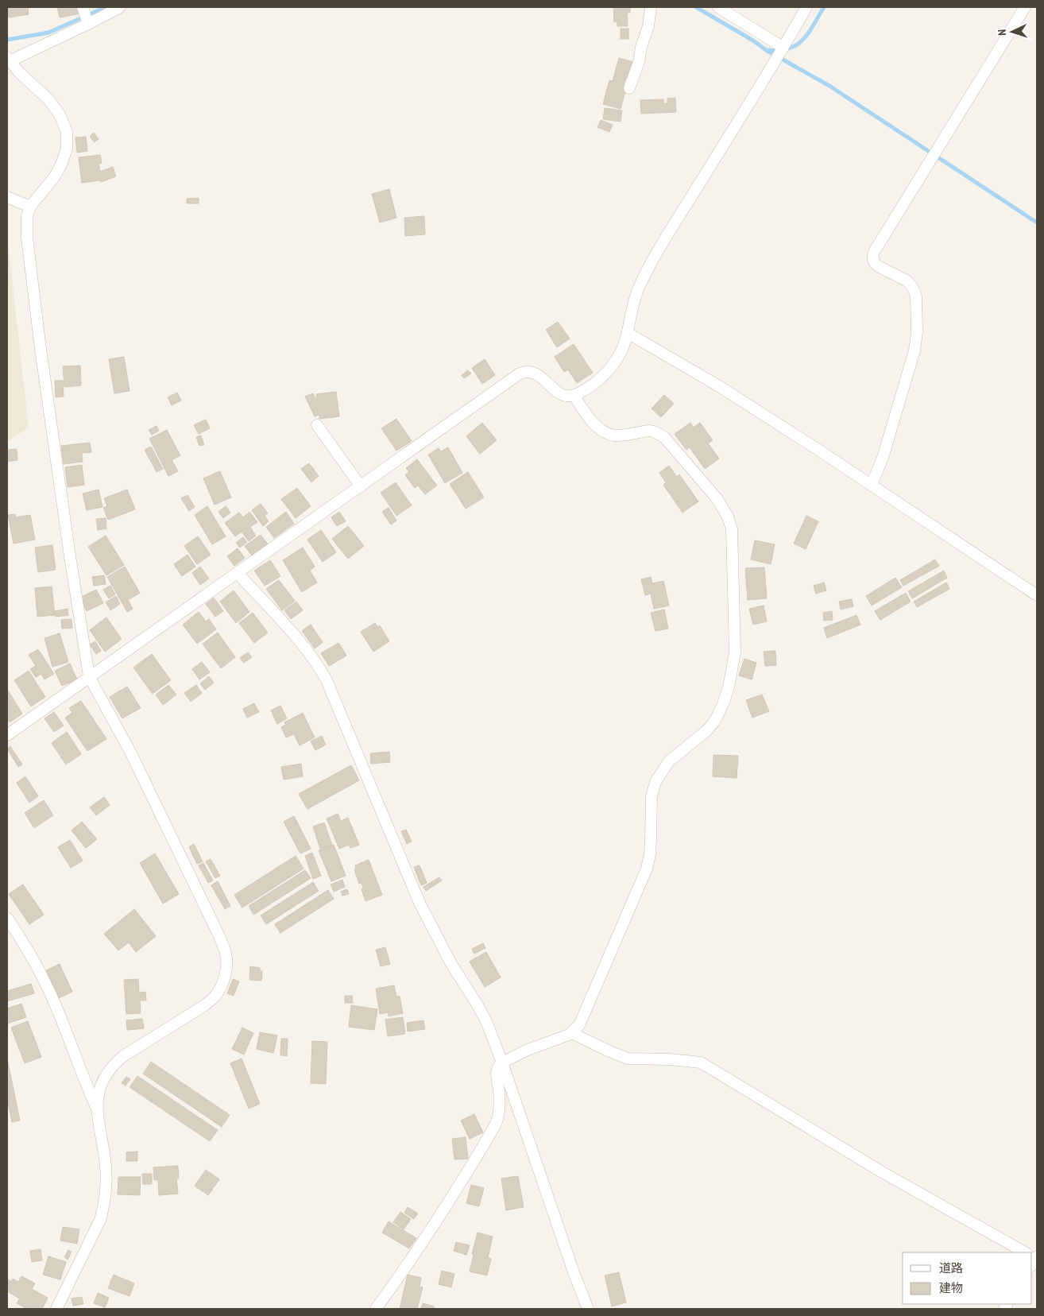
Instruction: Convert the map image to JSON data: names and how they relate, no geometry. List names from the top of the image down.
{
  "legend": ["道路", "建物"],
  "north": "left"
}
